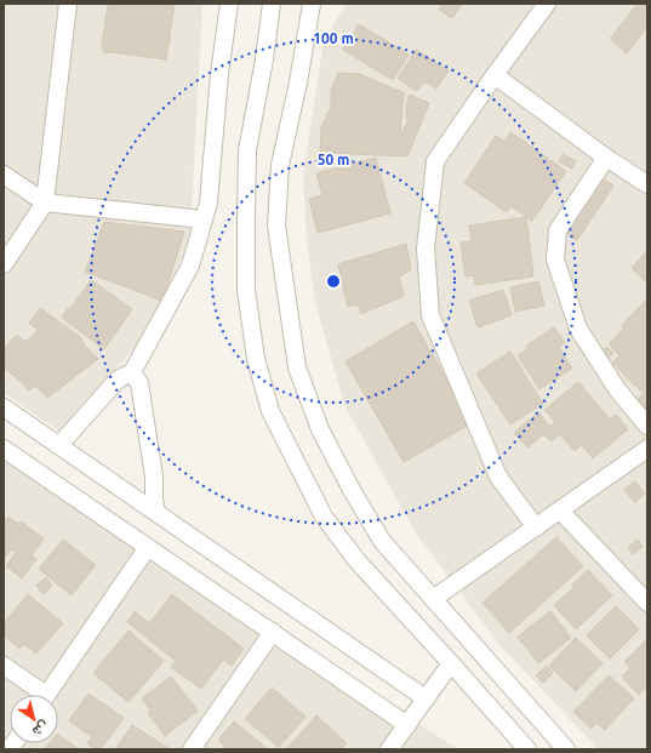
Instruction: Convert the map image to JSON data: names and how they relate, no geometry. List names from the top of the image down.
{
  "north": "bottom right",
  "rings": ["100 m", "50 m"]
}
